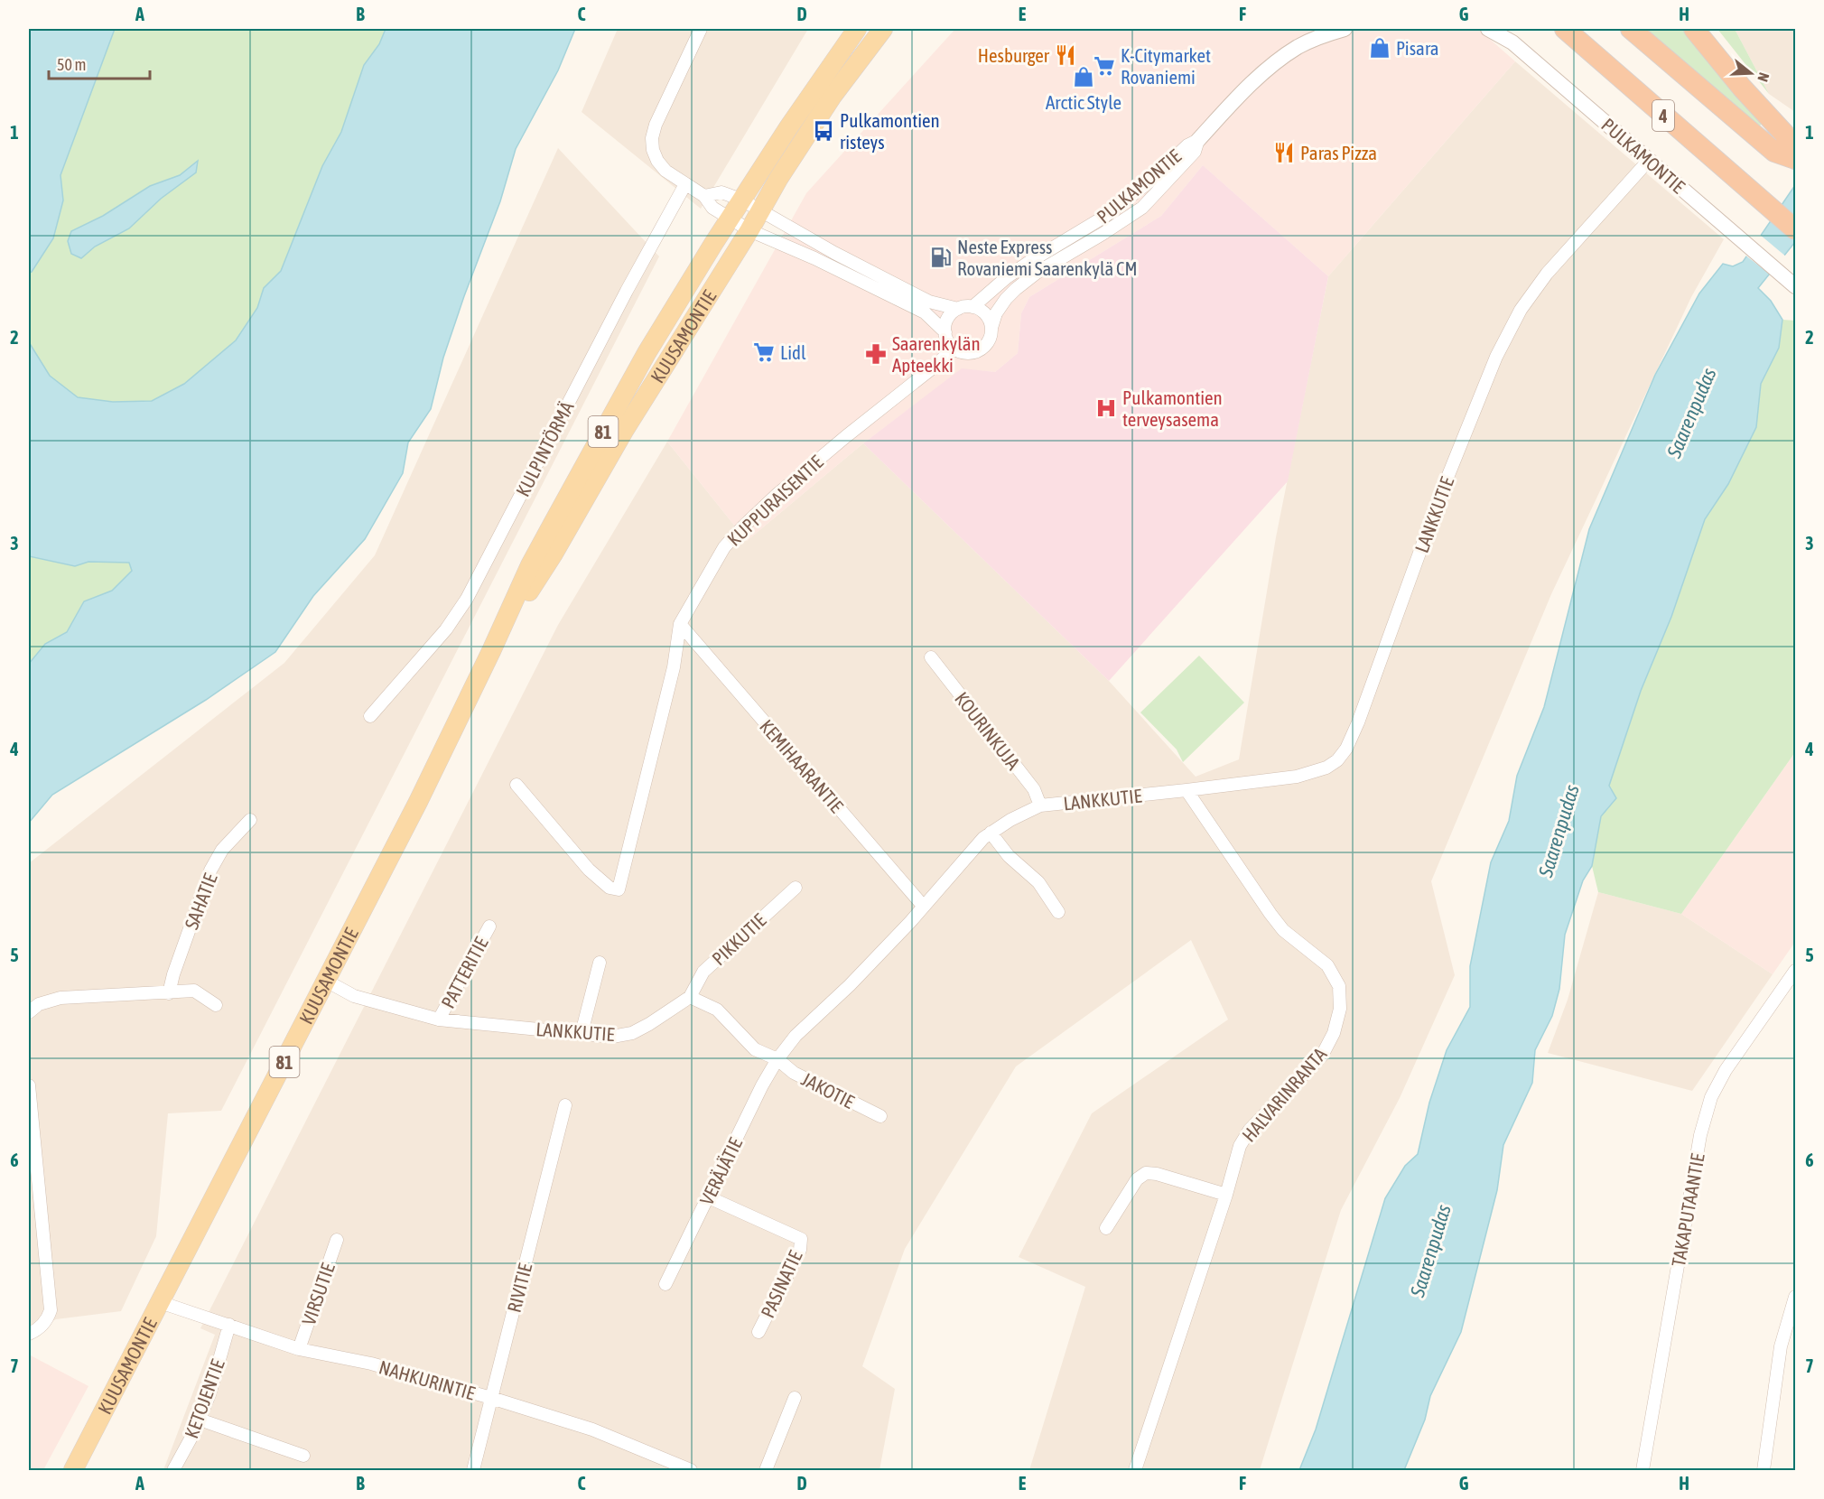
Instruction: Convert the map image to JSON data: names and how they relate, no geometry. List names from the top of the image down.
{
  "streets": {
    "highway": ["4"],
    "main road": ["KUUSAMONTIE", "81"],
    "street": [
      "PULKAMONTIE",
      "KULPINTÖRMÄ",
      "KUPPURAISENTIE",
      "LANKKUTIE",
      "KOURINKUJA",
      "KEMIHAARANTIE",
      "SAHATIE",
      "PIKKUTIE",
      "PATTERITIE",
      "JAKOTIE",
      "HALVARINRANTA",
      "VERÄJÄTIE",
      "TAKAPUTAANTIE",
      "PASINATIE",
      "RIVITIE",
      "VIRSUTIE",
      "NAHKURINTIE",
      "KETOJENTIE"
    ]
  },
  "crossings": [
    ["PULKAMONTIE", "KUPPURAISENTIE"],
    ["PULKAMONTIE", "LANKKUTIE"],
    ["KUUSAMONTIE", "LANKKUTIE"],
    ["KUUSAMONTIE", "NAHKURINTIE"],
    ["KUPPURAISENTIE", "KEMIHAARANTIE"],
    ["LANKKUTIE", "KOURINKUJA"],
    ["LANKKUTIE", "KEMIHAARANTIE"],
    ["LANKKUTIE", "PIKKUTIE"],
    ["LANKKUTIE", "PATTERITIE"],
    ["LANKKUTIE", "JAKOTIE"],
    ["LANKKUTIE", "HALVARINRANTA"],
    ["LANKKUTIE", "VERÄJÄTIE"],
    ["JAKOTIE", "VERÄJÄTIE"],
    ["VERÄJÄTIE", "PASINATIE"],
    ["RIVITIE", "NAHKURINTIE"],
    ["VIRSUTIE", "NAHKURINTIE"],
    ["NAHKURINTIE", "KETOJENTIE"]
  ],
  "water": ["Saarenpudas"],
  "places": {
    "shop": ["Pisara", "Arctic Style"],
    "restaurant": ["Hesburger", "Paras Pizza"],
    "supermarket": ["K-Citymarket Rovaniemi", "Lidl"],
    "bus stop": ["Pulkamontien risteys"],
    "fuel station": ["Neste Express Rovaniemi Saarenkylä CM"],
    "pharmacy": ["Saarenkylän Apteekki"],
    "hospital": ["Pulkamontien terveysasema"]
  },
  "scale_bar": "50 m",
  "north": "right",
  "grid": {
    "columns": [
      "A",
      "B",
      "C",
      "D",
      "E",
      "F",
      "G",
      "H"
    ],
    "rows": [
      "1",
      "2",
      "3",
      "4",
      "5",
      "6",
      "7"
    ]
  }
}
